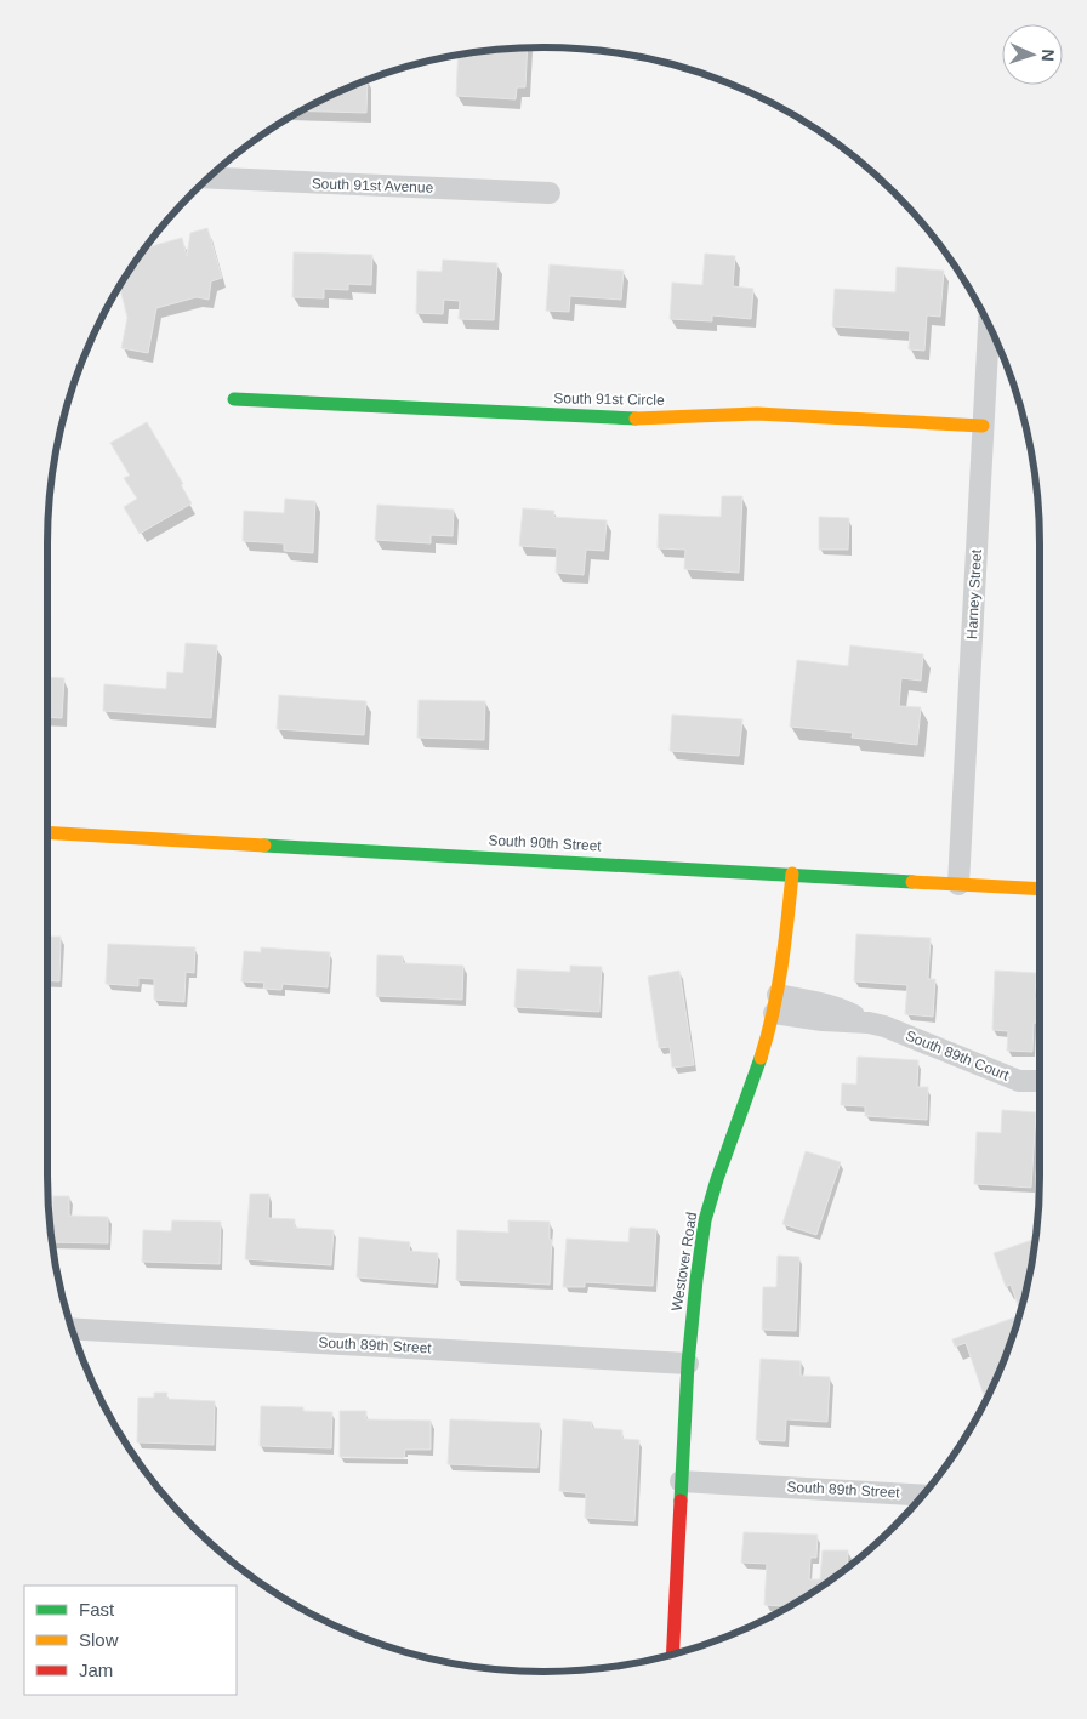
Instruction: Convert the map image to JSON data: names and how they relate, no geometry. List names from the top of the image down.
{
  "streets": {
    "street": [
      "South 91st Avenue",
      "South 91st Circle",
      "Harney Street",
      "South 90th Street",
      "South 89th Court",
      "Westover Road",
      "South 89th Street"
    ]
  },
  "crossings": [
    ["South 91st Circle", "Harney Street"],
    ["Harney Street", "South 90th Street"],
    ["South 90th Street", "Westover Road"],
    ["South 89th Court", "Westover Road"],
    ["Westover Road", "South 89th Street"]
  ],
  "legend": ["Fast", "Slow", "Jam"],
  "north": "right"
}
